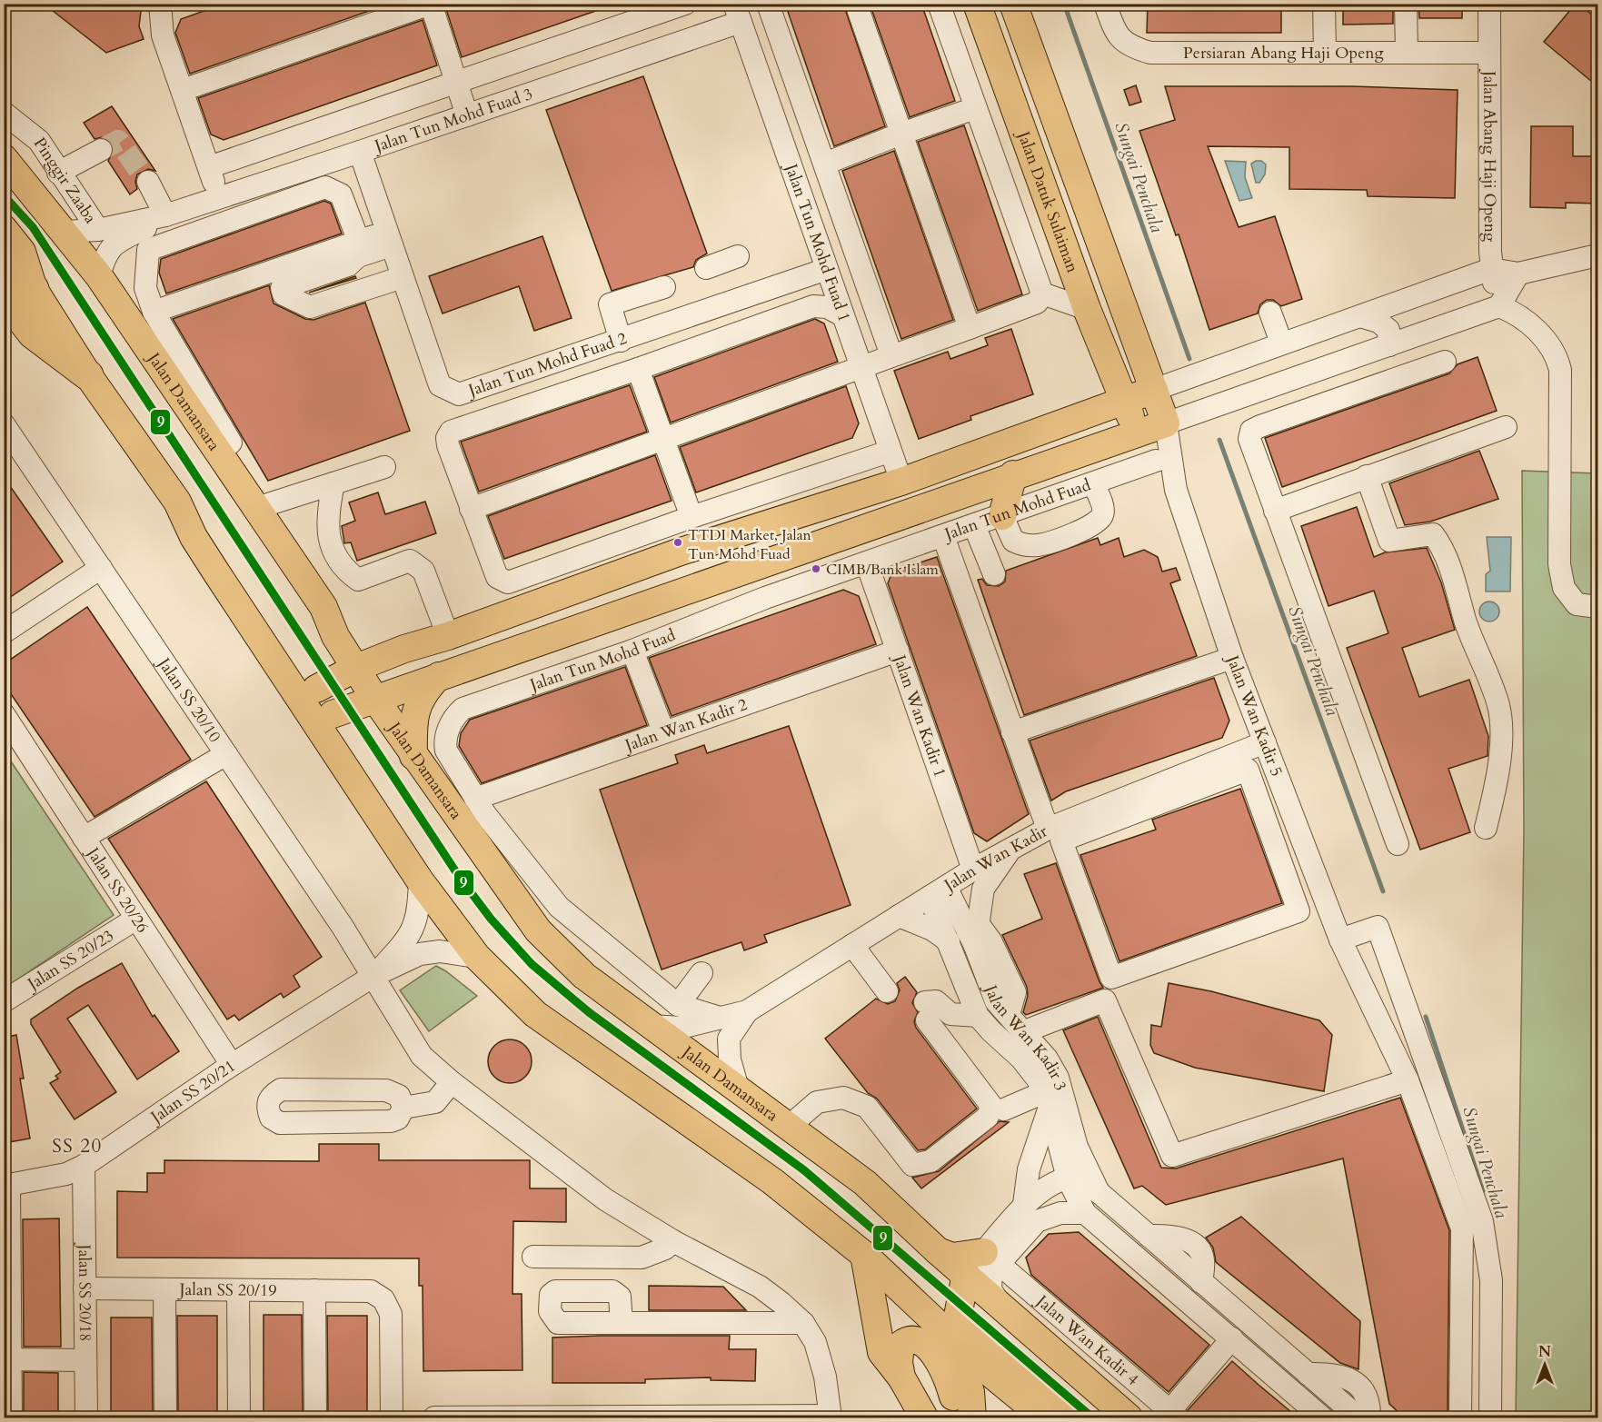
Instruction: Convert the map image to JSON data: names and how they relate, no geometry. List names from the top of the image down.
{
  "streets": {
    "main road": ["Jalan Datuk Sulaiman", "Jalan Damansara", "Jalan Tun Mohd Fuad"],
    "street": [
      "Persiaran Abang Haji Openg",
      "Jalan Tun Mohd Fuad 3",
      "Jalan Abang Haji Openg",
      "Pinggir Zaaba",
      "Jalan Tun Mohd Fuad 1",
      "Jalan Tun Mohd Fuad 2",
      "Jalan SS 20/10",
      "Jalan Wan Kadir 1",
      "Jalan Wan Kadir 5",
      "Jalan Wan Kadir 2",
      "Jalan Wan Kadir",
      "Jalan SS 20/26",
      "Jalan SS 20/23",
      "Jalan Wan Kadir 3",
      "Jalan SS 20/21",
      "Jalan SS 20/19",
      "Jalan SS 20/18",
      "Jalan Wan Kadir 4"
    ]
  },
  "crossings": [
    ["Persiaran Abang Haji Openg", "Jalan Abang Haji Openg"],
    ["Jalan Tun Mohd Fuad 3", "Pinggir Zaaba"],
    ["Jalan Tun Mohd Fuad 3", "Jalan Tun Mohd Fuad 1"],
    ["Jalan Tun Mohd Fuad 3", "Jalan Tun Mohd Fuad 2"],
    ["Jalan Tun Mohd Fuad 3", "Jalan Damansara"],
    ["Jalan Abang Haji Openg", "Jalan Tun Mohd Fuad"],
    ["Jalan Datuk Sulaiman", "Jalan Tun Mohd Fuad"],
    ["Jalan Datuk Sulaiman", "Jalan Wan Kadir 5"],
    ["Jalan Tun Mohd Fuad 1", "Jalan Tun Mohd Fuad 2"],
    ["Jalan Damansara", "Jalan Tun Mohd Fuad"],
    ["Jalan Damansara", "Jalan Wan Kadir"],
    ["Jalan Tun Mohd Fuad", "Jalan Wan Kadir 1"],
    ["Jalan Tun Mohd Fuad", "Jalan Wan Kadir 5"],
    ["Jalan Tun Mohd Fuad", "Jalan Wan Kadir 2"],
    ["Jalan Tun Mohd Fuad", "Jalan Wan Kadir"],
    ["Jalan SS 20/10", "Jalan SS 20/21"],
    ["Jalan Wan Kadir 1", "Jalan Wan Kadir 2"],
    ["Jalan Wan Kadir 1", "Jalan Wan Kadir"],
    ["Jalan Wan Kadir 5", "Jalan Wan Kadir"],
    ["Jalan Wan Kadir", "Jalan Wan Kadir 3"],
    ["Jalan SS 20/26", "Jalan SS 20/23"],
    ["Jalan SS 20/26", "Jalan SS 20/21"],
    ["Jalan SS 20/21", "Jalan SS 20/18"],
    ["Jalan SS 20/19", "Jalan SS 20/18"]
  ],
  "districts": ["SS 20"],
  "water": ["Sungai Penchala"],
  "places": ["TTDI Market, Jalan Tun Mohd Fuad", "CIMB/Bank Islam"],
  "lines": ["transit line 9"],
  "north": "top"
}
